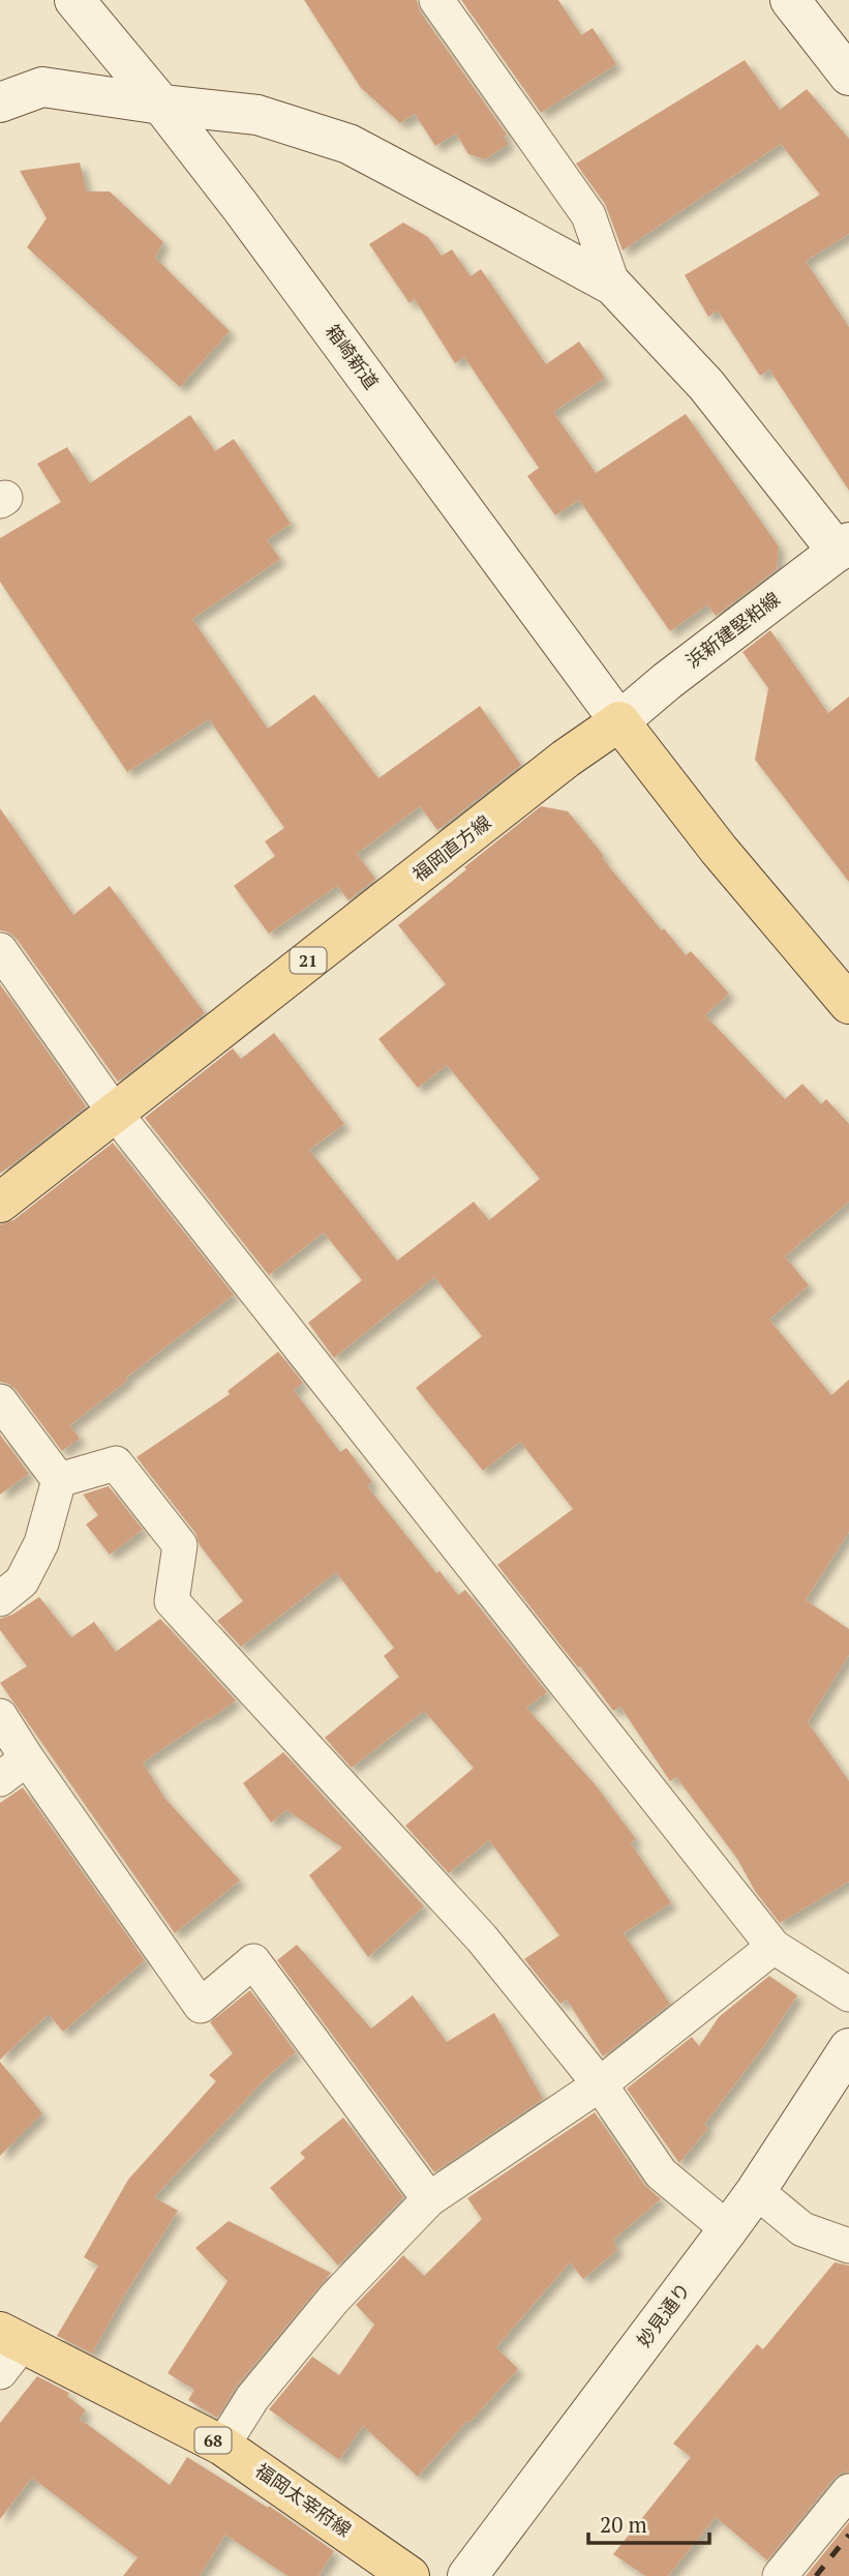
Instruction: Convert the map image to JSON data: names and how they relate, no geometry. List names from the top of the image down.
{
  "streets": {
    "main road": [
      "福岡直方線",
      "21",
      "68",
      "福岡太宰府線"
    ],
    "street": ["箱崎新道", "浜新建堅粕線", "妙見通り"]
  },
  "crossings": [
    ["箱崎新道", "浜新建堅粕線"],
    ["箱崎新道", "福岡直方線"],
    ["浜新建堅粕線", "福岡直方線"]
  ],
  "scale_bar": "20 m"
}
